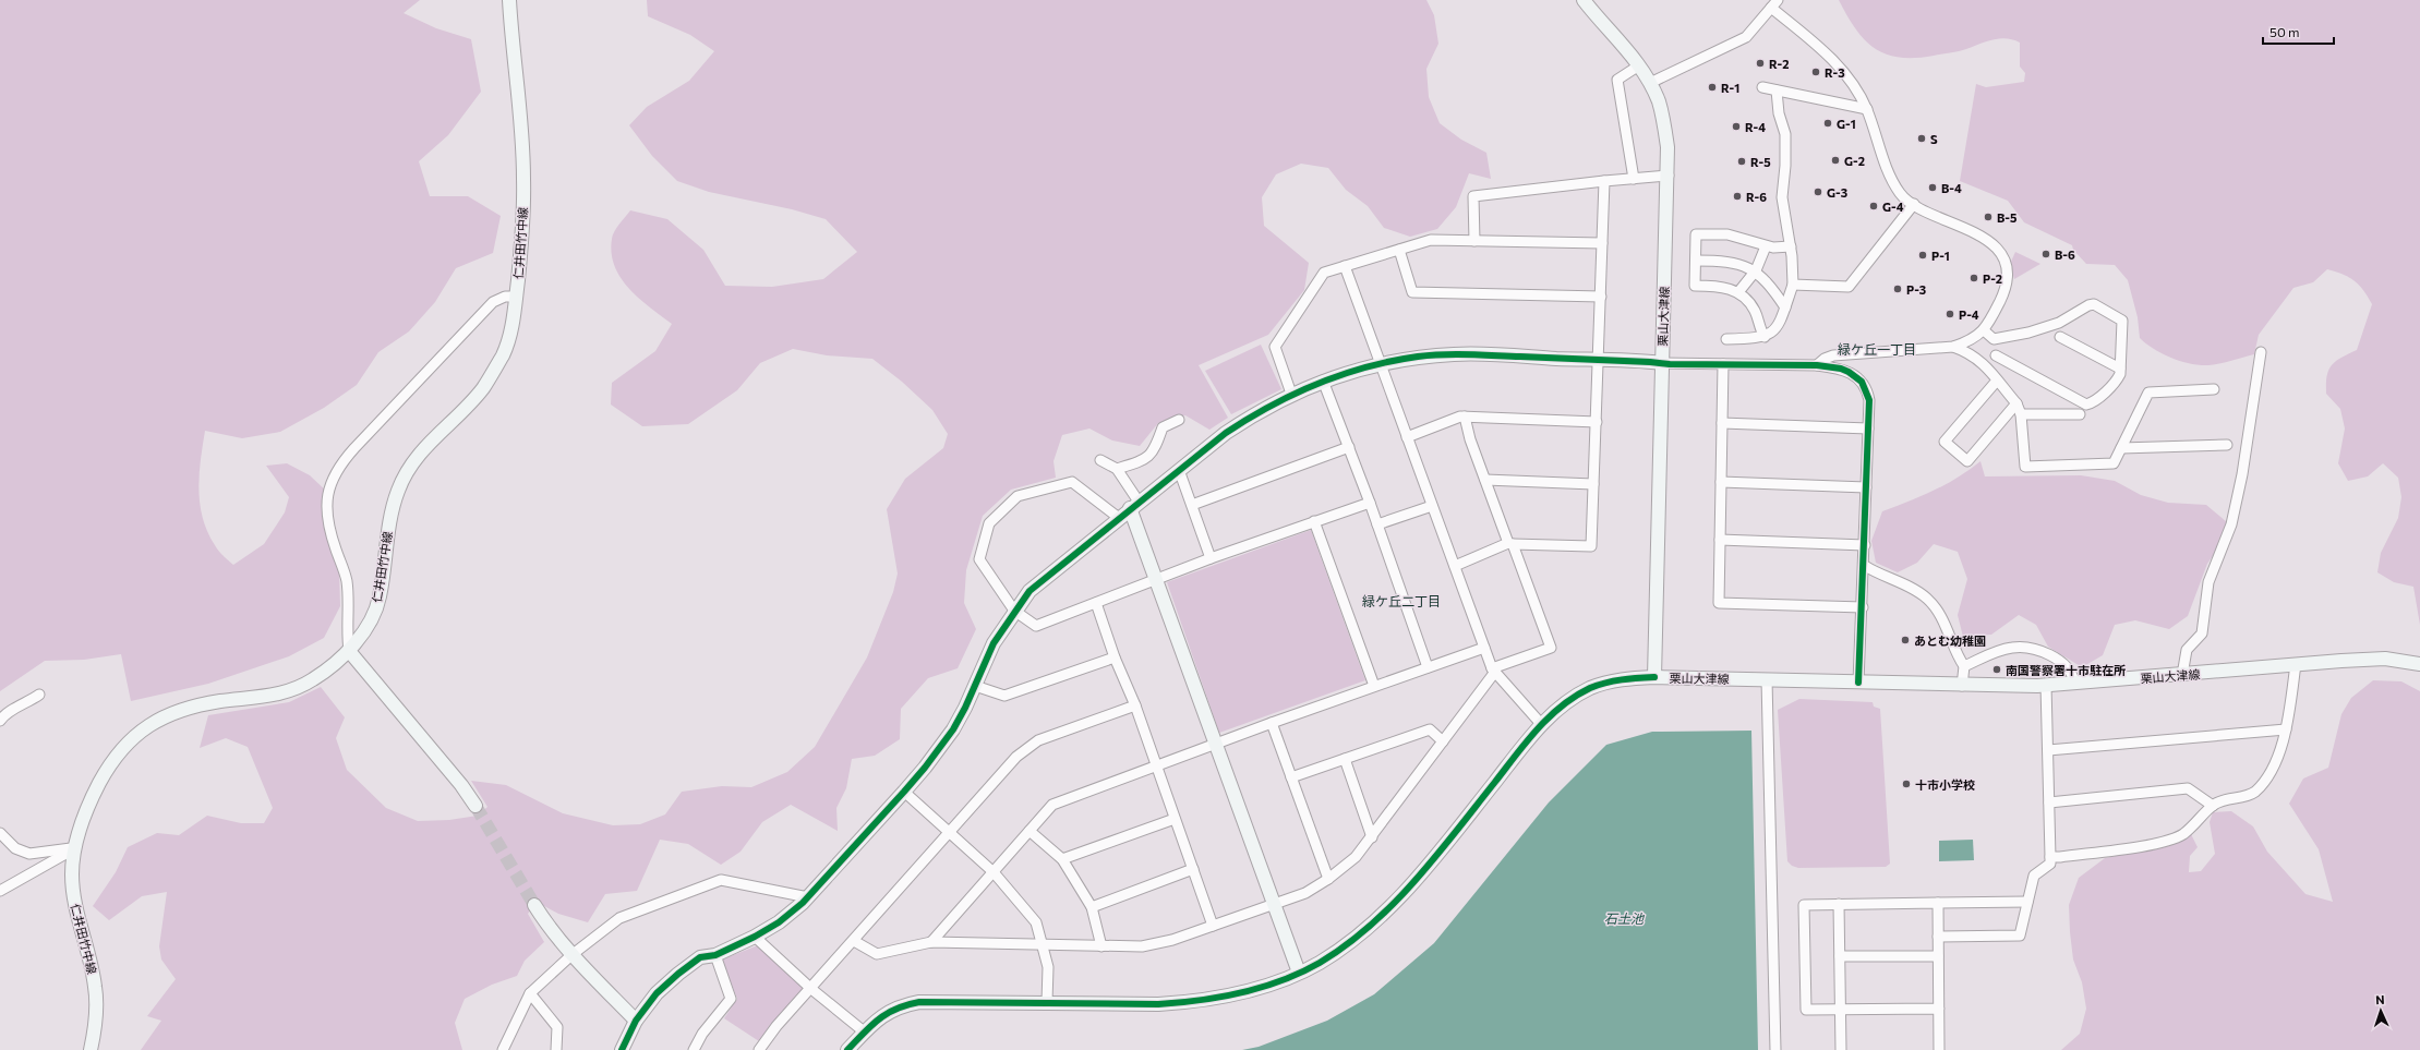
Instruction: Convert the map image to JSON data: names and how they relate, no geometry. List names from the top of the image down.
{
  "streets": {
    "street": ["仁井田竹中線", "栗山大津線"]
  },
  "districts": ["緑ケ丘一丁目", "緑ケ丘二丁目"],
  "water": ["石土池"],
  "places": [
    "R-2",
    "R-3",
    "R-1",
    "G-1",
    "R-4",
    "S",
    "G-2",
    "R-5",
    "B-4",
    "G-3",
    "R-6",
    "G-4",
    "B-5",
    "B-6",
    "P-1",
    "P-2",
    "P-3",
    "P-4",
    "あとむ幼稚園",
    "南国警察署十市駐在所",
    "十市小学校"
  ],
  "scale_bar": "50 m",
  "north": "top"
}
